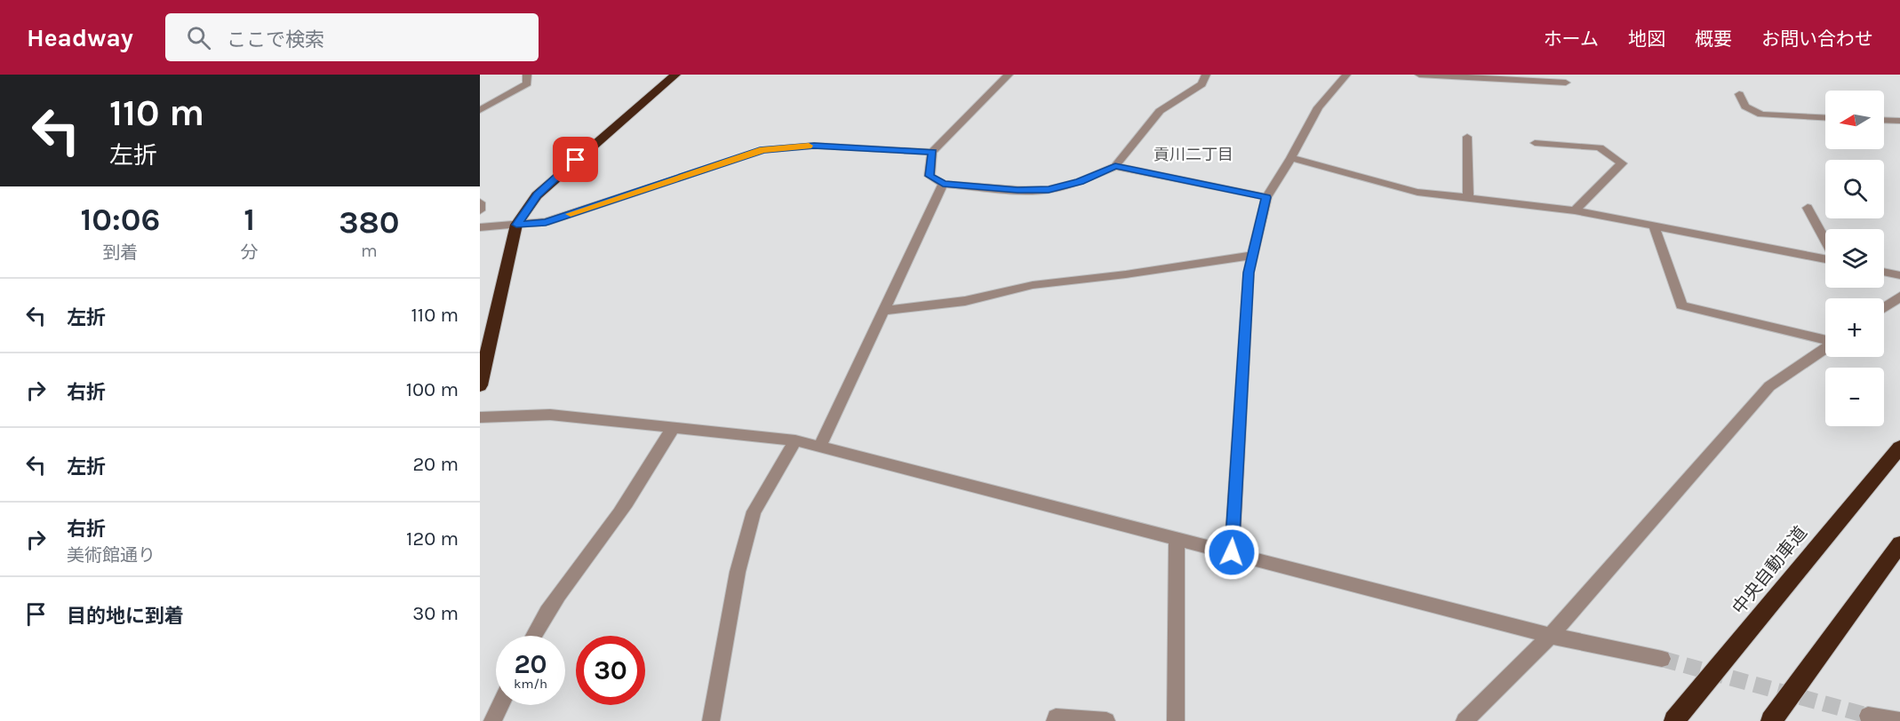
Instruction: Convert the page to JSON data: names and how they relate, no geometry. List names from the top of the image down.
{
  "streets": {
    "highway": ["中央自動車道"]
  },
  "districts": ["貢川二丁目"],
  "north": "left",
  "page": {
    "header": "Headway",
    "search": "ここで検索",
    "nav": [
      "ホーム",
      "地図",
      "概要",
      "お問い合わせ"
    ],
    "turn": ["110 m", "左折"],
    "map_buttons": ["+", "−"],
    "eta": [
      "10:06",
      "到着",
      "1",
      "分",
      "380",
      "m"
    ],
    "list": [
      {
        "name": "左折",
        "value": "110 m"
      },
      {
        "name": "右折",
        "value": "100 m"
      },
      {
        "name": "左折",
        "value": "20 m"
      },
      {
        "name": "右折",
        "note": "美術館通り",
        "value": "120 m"
      },
      {
        "name": "目的地に到着",
        "value": "30 m"
      }
    ],
    "speed": "20 km/h",
    "limit": "30"
  }
}
